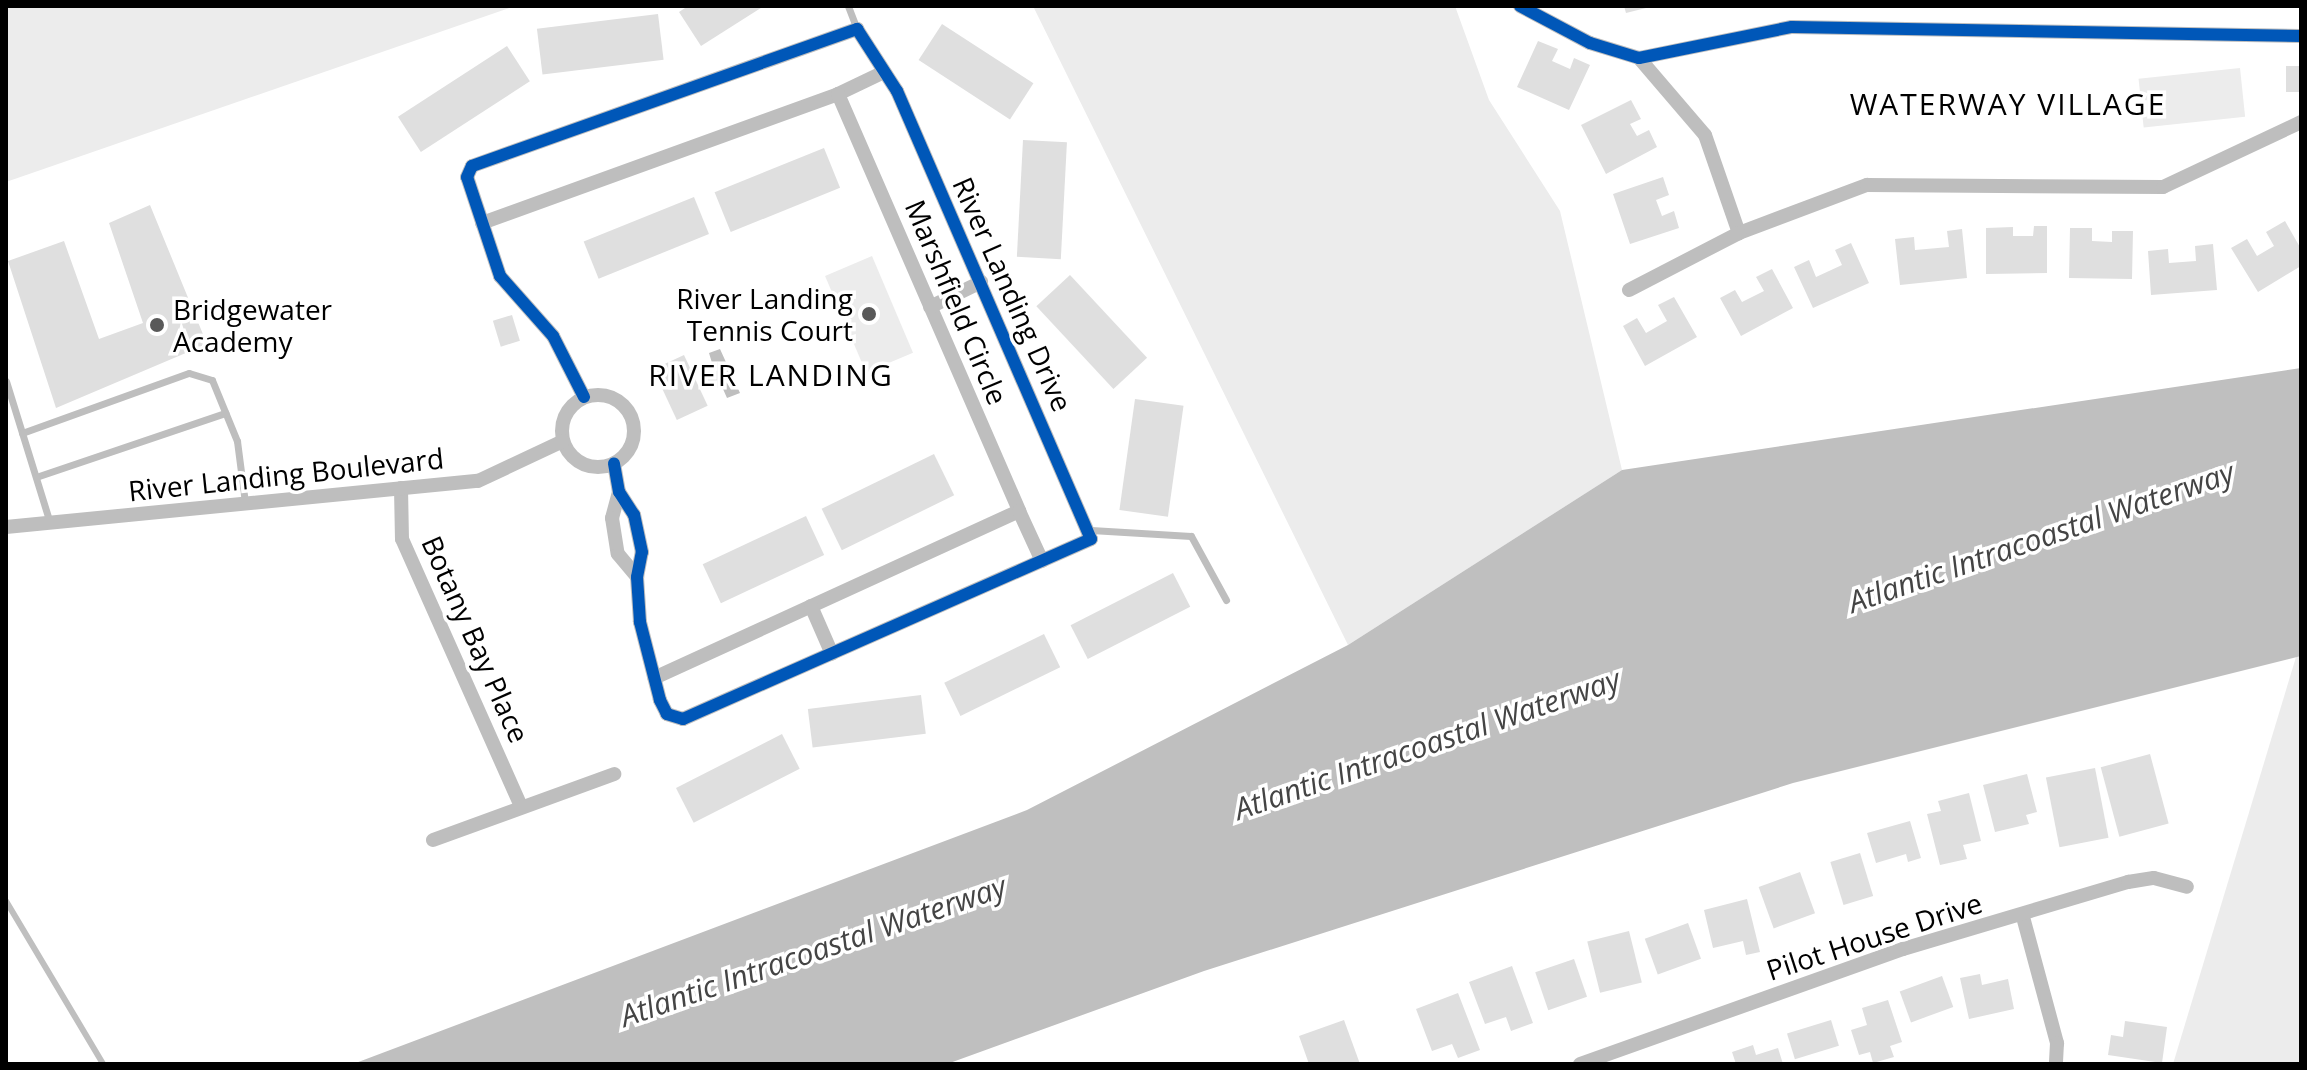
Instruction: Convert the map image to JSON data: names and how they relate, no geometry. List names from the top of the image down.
{
  "streets": {
    "street": [
      "River Landing Drive",
      "Marshfield Circle",
      "River Landing Boulevard",
      "Botany Bay Place",
      "Pilot House Drive"
    ]
  },
  "crossings": [
    ["River Landing Boulevard", "Botany Bay Place"]
  ],
  "districts": ["WATERWAY VILLAGE", "RIVER LANDING"],
  "water": ["Atlantic Intracoastal Waterway"],
  "places": ["River Landing Tennis Court", "Bridgewater Academy"]
}
